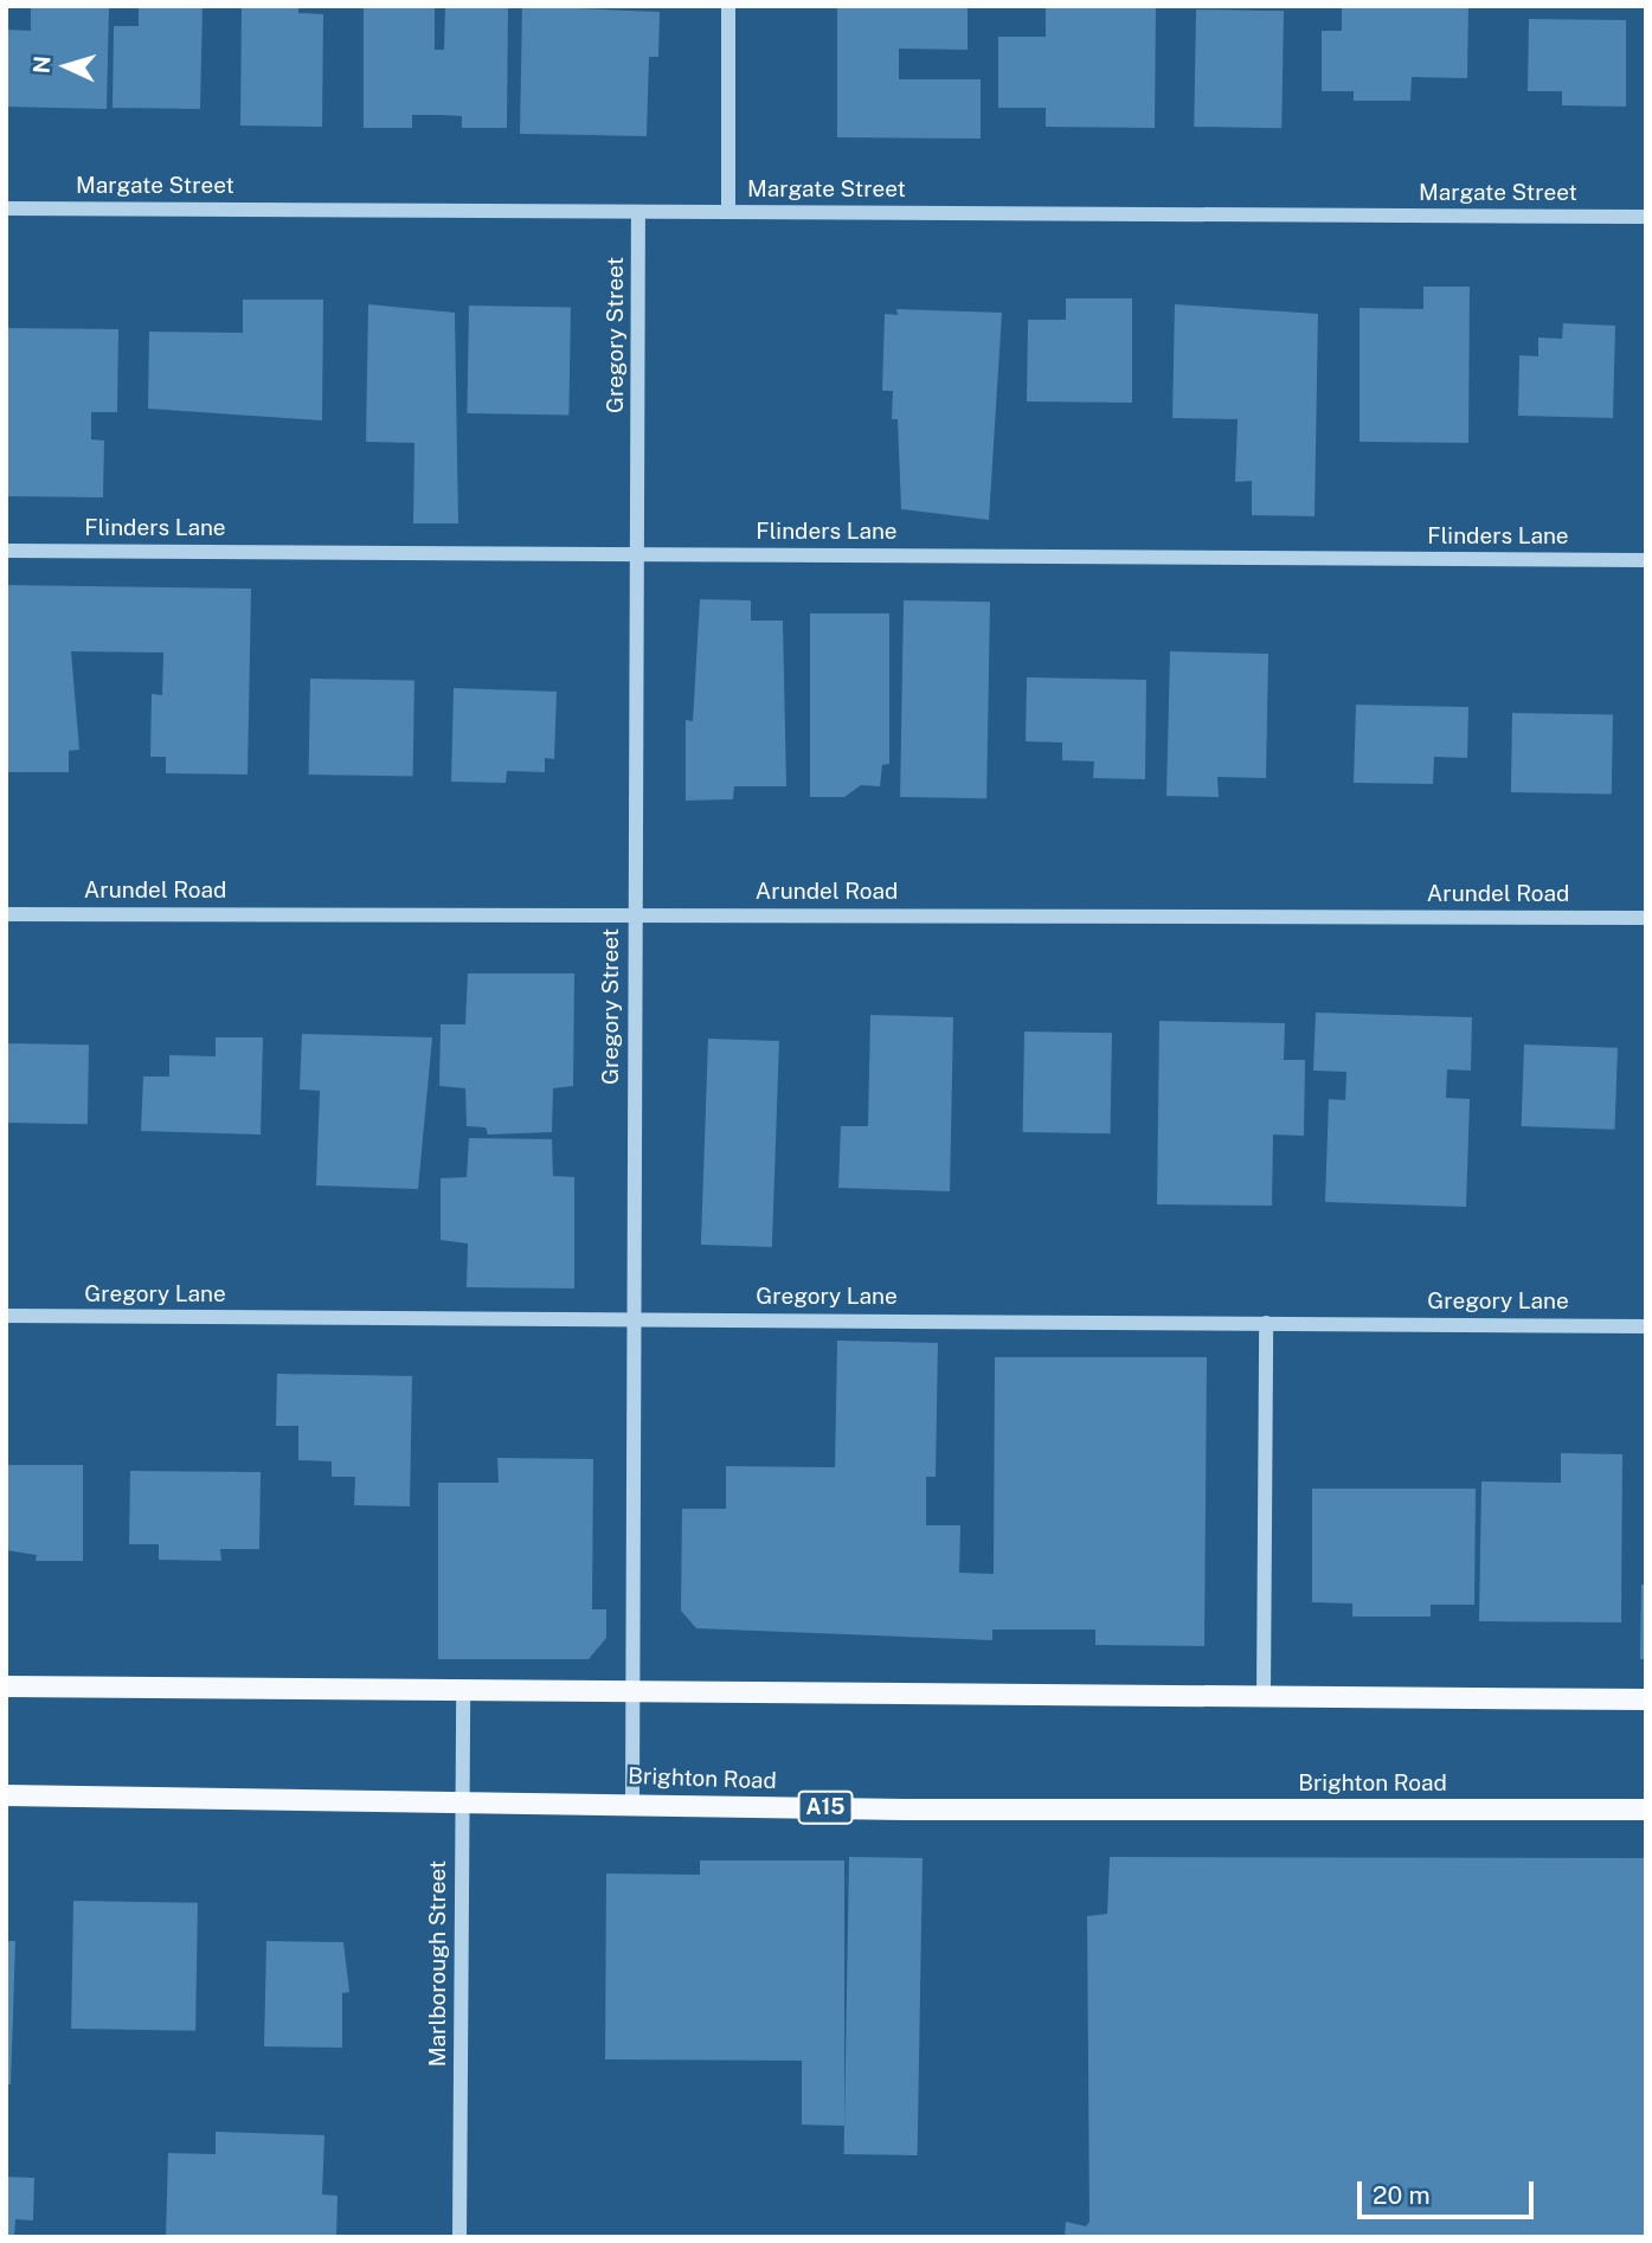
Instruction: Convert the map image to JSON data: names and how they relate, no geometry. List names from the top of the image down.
{
  "streets": {
    "main road": ["Brighton Road", "A15"],
    "street": [
      "Margate Street",
      "Gregory Street",
      "Flinders Lane",
      "Arundel Road",
      "Gregory Lane",
      "Marlborough Street"
    ]
  },
  "crossings": [
    ["Margate Street", "Gregory Street"],
    ["Gregory Street", "Flinders Lane"],
    ["Gregory Street", "Arundel Road"],
    ["Gregory Street", "Gregory Lane"],
    ["Gregory Street", "Brighton Road"],
    ["Brighton Road", "Marlborough Street"]
  ],
  "scale_bar": "20 m",
  "north": "left"
}
